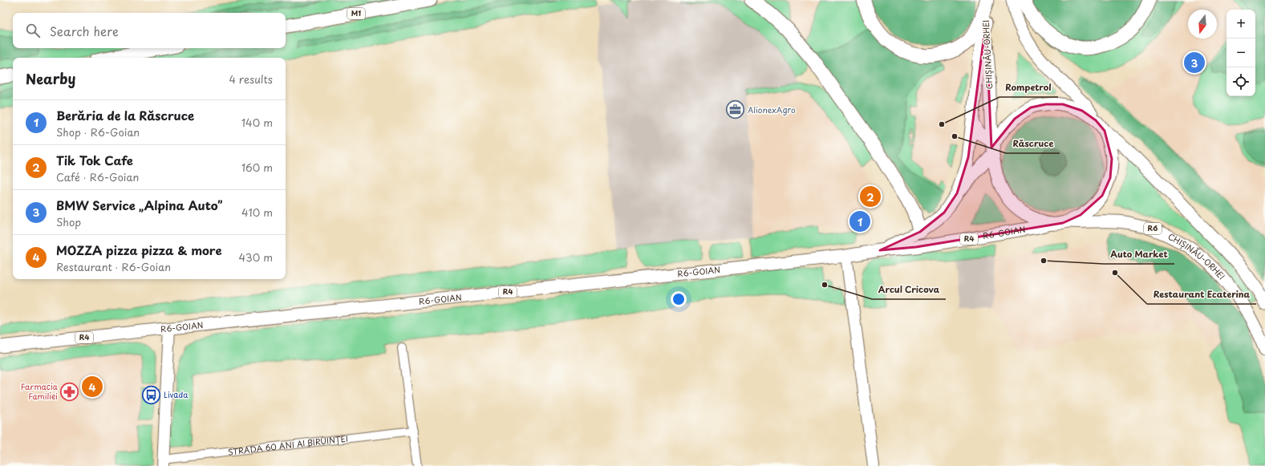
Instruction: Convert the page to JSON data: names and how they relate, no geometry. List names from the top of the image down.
{
  "streets": {
    "highway": ["M1"],
    "main road": [
      "CHIȘINĂU-ORHEI",
      "R6",
      "R6-GOIAN",
      "R4"
    ],
    "street": ["STRADA 60 ANI AI BIRUINȚEI"]
  },
  "crossings": [
    ["CHIȘINĂU-ORHEI", "R6"],
    ["CHIȘINĂU-ORHEI", "R6-GOIAN"],
    ["R6", "R6-GOIAN"]
  ],
  "places": {
    "office": ["AlionexAgro"],
    "other": [
      "Rompetrol",
      "Răscruce",
      "Auto Market",
      "Restaurant Ecaterina",
      "Arcul Cricova"
    ],
    "pharmacy": ["Farmacia Familiei"],
    "bus stop": ["Livada"]
  },
  "north": "bottom",
  "page": {
    "map_buttons": ["+", "−"],
    "search": "Search here",
    "pins": [
      "3",
      "2",
      "1",
      "4"
    ],
    "heading": ["Nearby", "4 results"],
    "list": [
      {
        "mark": "1",
        "name": "Berăria de la Răscruce",
        "note": "Shop · R6-Goian",
        "value": "140 m"
      },
      {
        "mark": "2",
        "name": "Tik Tok Cafe",
        "note": "Café · R6-Goian",
        "value": "160 m"
      },
      {
        "mark": "3",
        "name": "BMW Service „Alpina Auto”",
        "note": "Shop",
        "value": "410 m"
      },
      {
        "mark": "4",
        "name": "MOZZA pizza pizza & more",
        "note": "Restaurant · R6-Goian",
        "value": "430 m"
      }
    ]
  }
}
